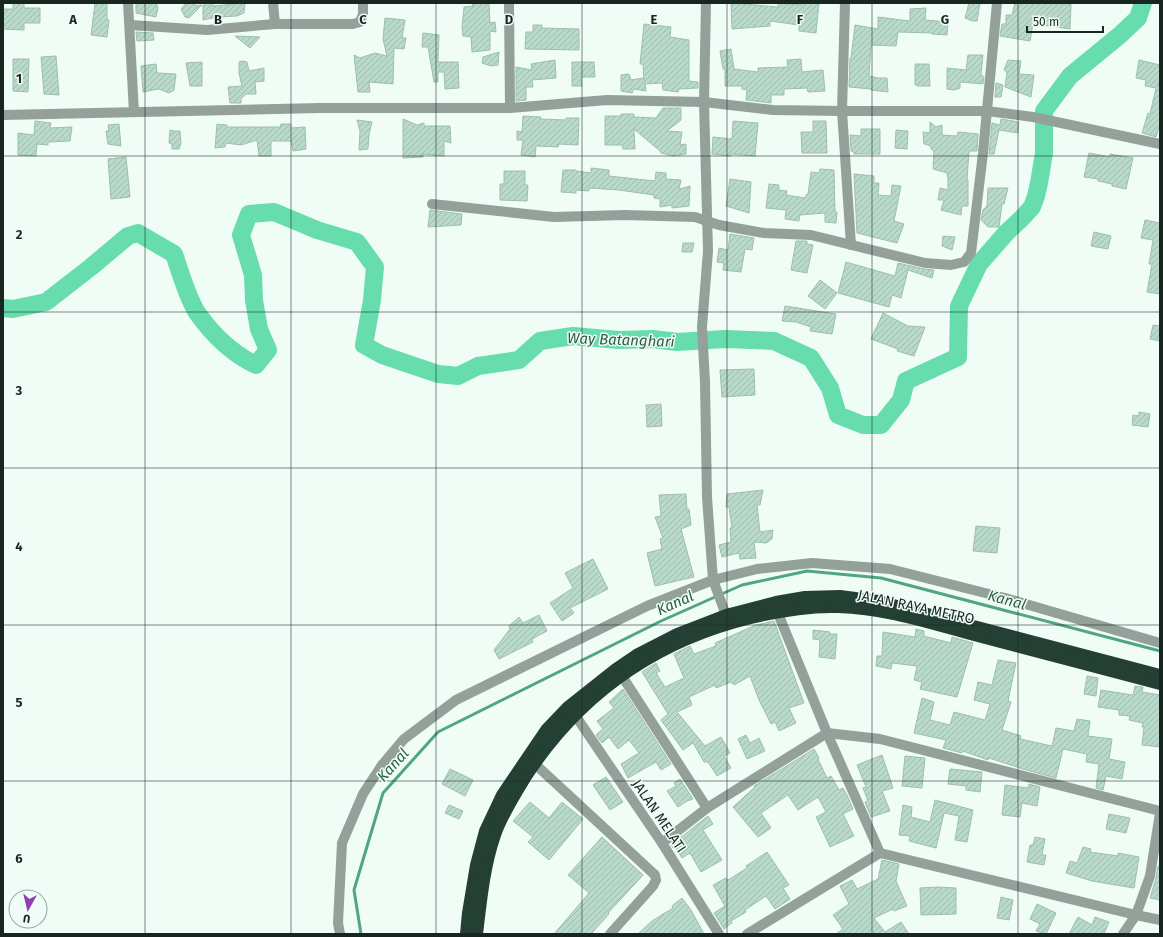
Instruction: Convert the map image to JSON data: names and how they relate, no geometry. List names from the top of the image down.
{
  "streets": {
    "highway": ["JALAN RAYA METRO"],
    "street": ["JALAN MELATI"]
  },
  "crossings": [
    ["JALAN RAYA METRO", "JALAN MELATI"]
  ],
  "water": ["Way Batanghari", "Kanal"],
  "scale_bar": "50 m",
  "north": "bottom",
  "grid": {
    "columns": [
      "A",
      "B",
      "C",
      "D",
      "E",
      "F",
      "G"
    ],
    "rows": [
      "1",
      "2",
      "3",
      "4",
      "5",
      "6"
    ]
  }
}
